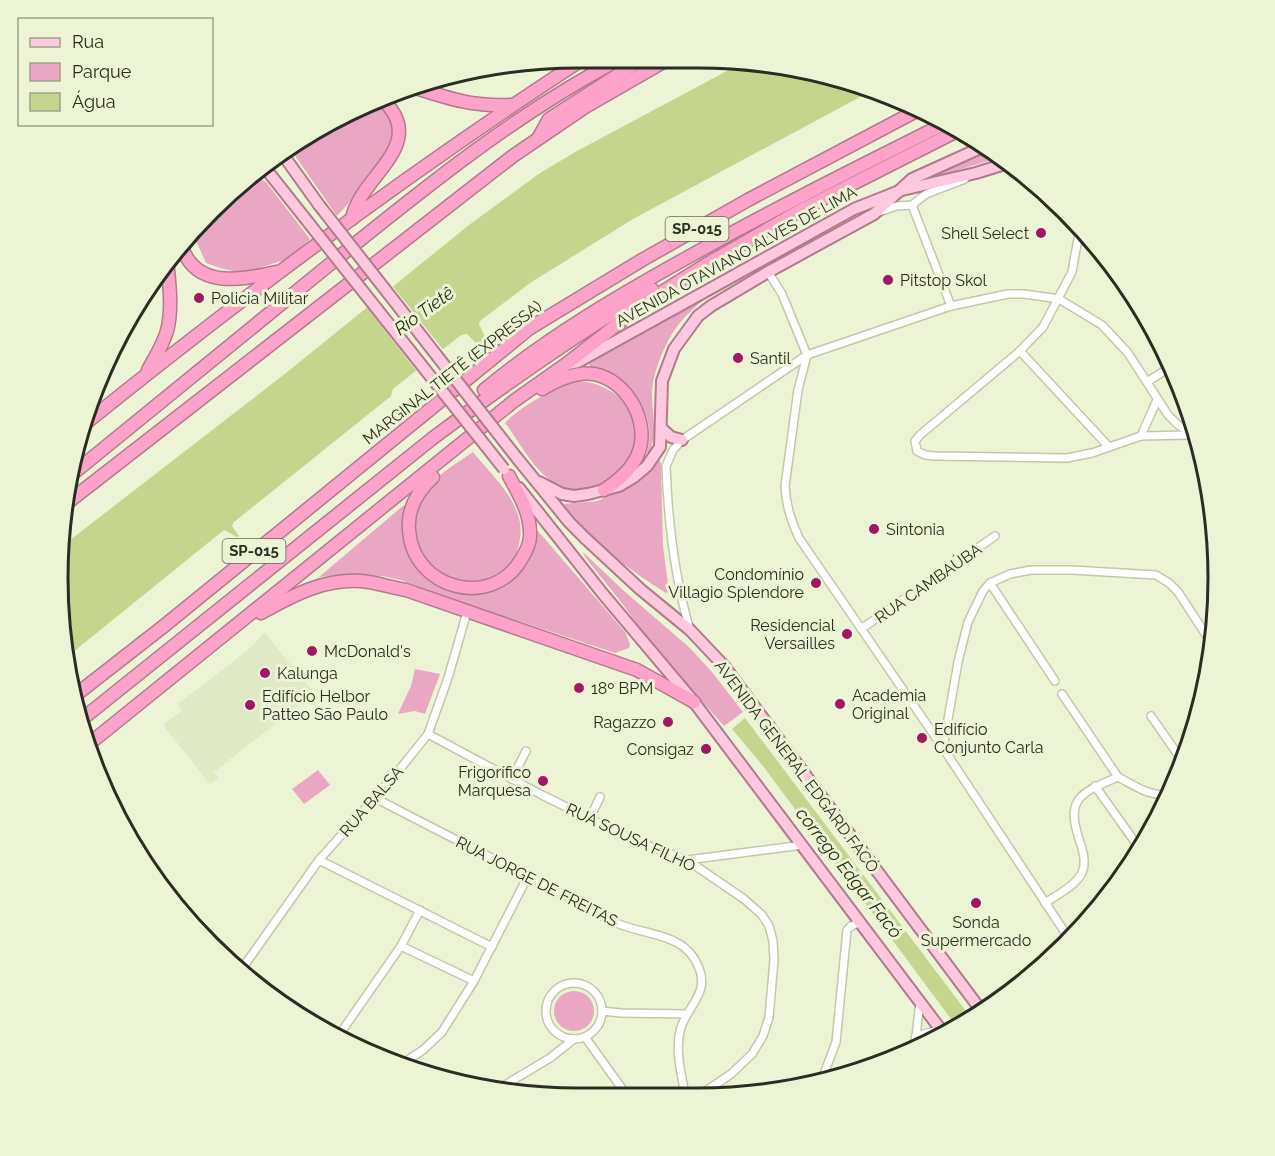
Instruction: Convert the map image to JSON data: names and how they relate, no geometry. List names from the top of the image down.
{
  "streets": {
    "highway": ["SP-015", "AVENIDA OTAVIANO ALVES DE LIMA", "MARGINAL TIETÊ (EXPRESSA)"],
    "main road": ["AVENIDA GENERAL EDGARD FACÓ"],
    "street": [
      "RUA CAMBAÚBA",
      "RUA BALSA",
      "RUA SOUSA FILHO",
      "RUA JORGE DE FREITAS"
    ]
  },
  "crossings": [
    ["AVENIDA OTAVIANO ALVES DE LIMA", "AVENIDA GENERAL EDGARD FACÓ"],
    ["RUA BALSA", "RUA SOUSA FILHO"],
    ["RUA BALSA", "RUA JORGE DE FREITAS"]
  ],
  "water": ["Rio Tietê", "corrego Edgar Facó"],
  "places": [
    "Shell Select",
    "Pitstop Skol",
    "Policia Militar",
    "Santil",
    "Sintonia",
    "Condomínio Villagio Splendore",
    "Residencial Versailles",
    "McDonald's",
    "Kalunga",
    "18º BPM",
    "Academia Original",
    "Edifício Helbor Patteo São Paulo",
    "Ragazzo",
    "Edifício Conjunto Carla",
    "Consigaz",
    "Frigorífico Marquesa",
    "Sonda Supermercado"
  ],
  "legend": ["Rua", "Parque", "Água"]
}
